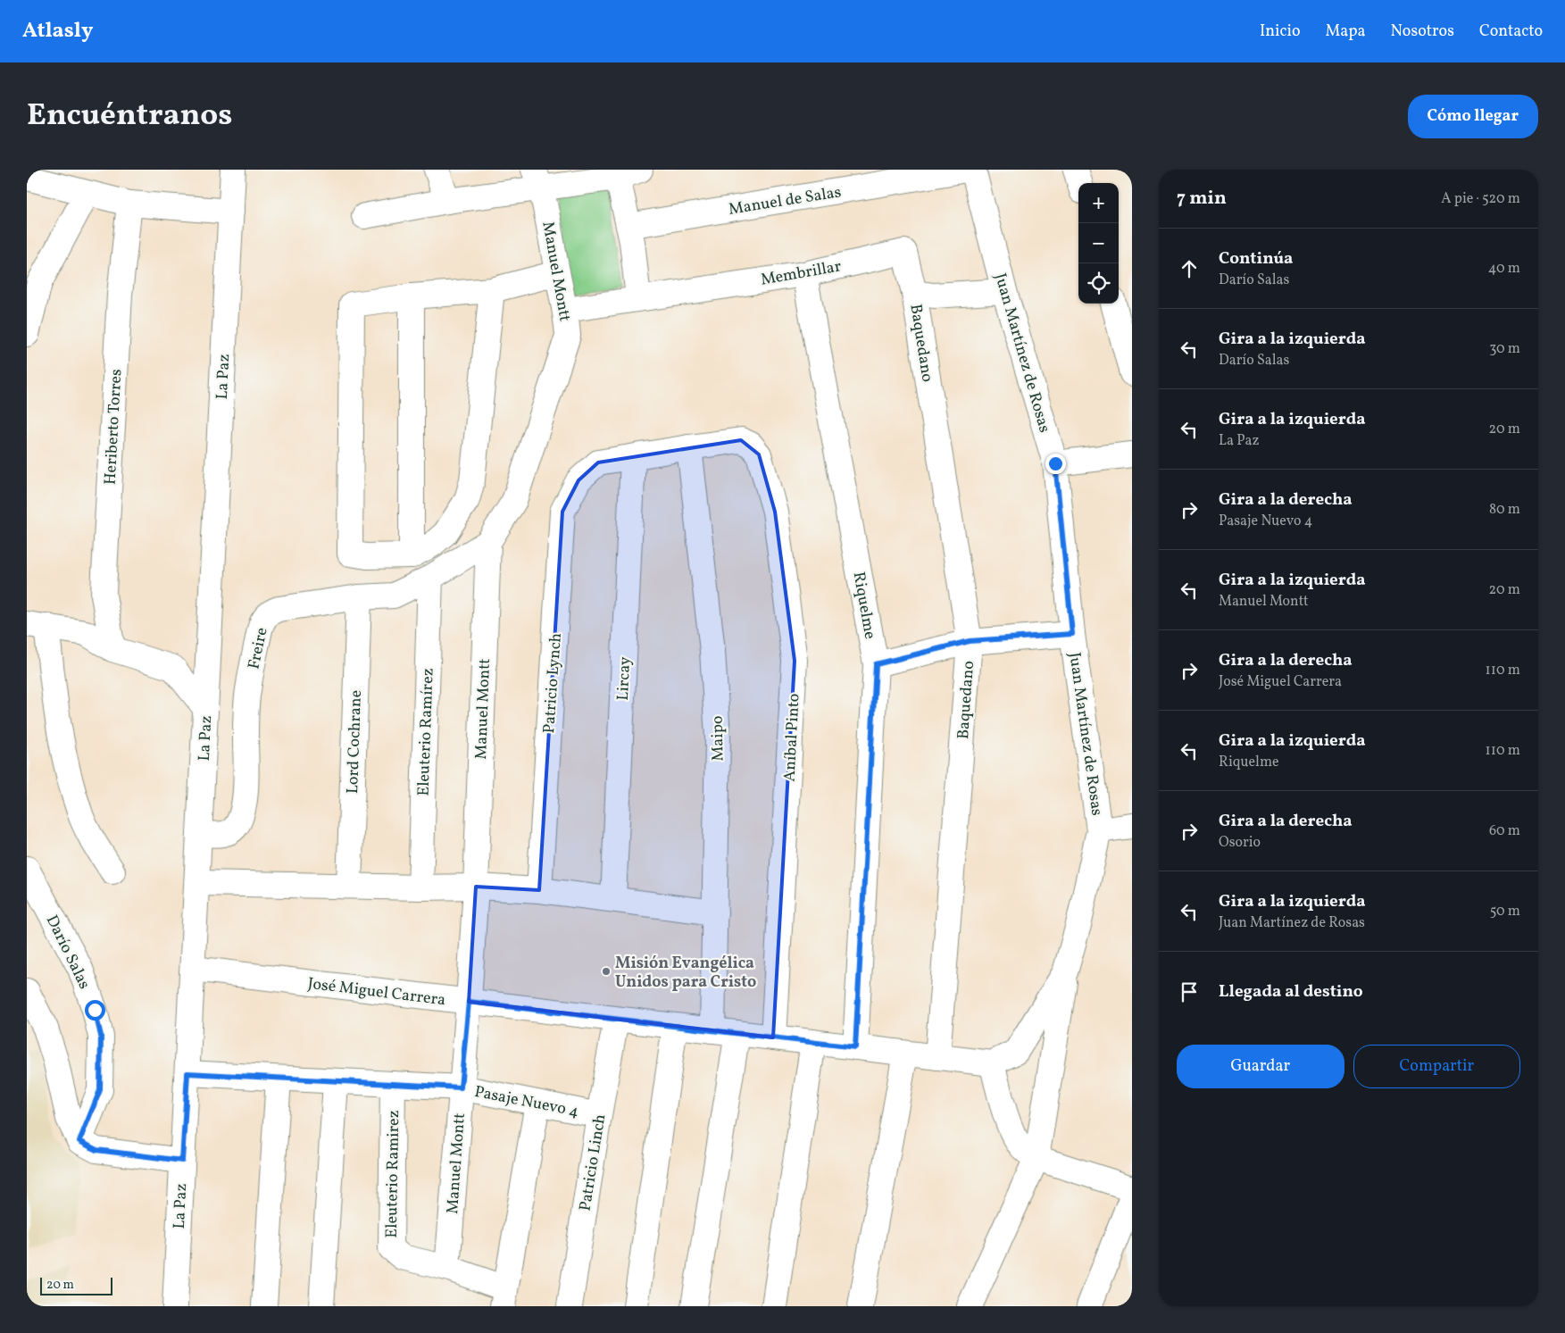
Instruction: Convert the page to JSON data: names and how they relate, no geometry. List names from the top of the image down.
{
  "streets": {
    "street": [
      "Manuel de Salas",
      "Manuel Montt",
      "Membrillar",
      "Baquedano",
      "Juan Martínez de Rosas",
      "La Paz",
      "Heriberto Torres",
      "Riquelme",
      "Freire",
      "Lircay",
      "Patricio Lynch",
      "Eleuterio Ramírez",
      "Aníbal Pinto",
      "Maipo",
      "Lord Cochrane",
      "Darío Salas",
      "José Miguel Carrera",
      "Pasaje Nuevo 4",
      "Patricio Linch",
      "Eleuterio Ramirez"
    ]
  },
  "crossings": [
    ["Manuel Montt", "Membrillar"],
    ["Manuel Montt", "Freire"],
    ["Manuel Montt", "José Miguel Carrera"],
    ["Manuel Montt", "Pasaje Nuevo 4"],
    ["Manuel Montt", "Eleuterio Ramirez"],
    ["Membrillar", "Baquedano"],
    ["Membrillar", "Riquelme"],
    ["Baquedano", "José Miguel Carrera"],
    ["Juan Martínez de Rosas", "José Miguel Carrera"],
    ["La Paz", "Freire"],
    ["La Paz", "José Miguel Carrera"],
    ["La Paz", "Pasaje Nuevo 4"],
    ["Riquelme", "José Miguel Carrera"],
    ["Freire", "Eleuterio Ramírez"],
    ["Freire", "Lord Cochrane"],
    ["Lircay", "Patricio Lynch"],
    ["Aníbal Pinto", "Maipo"],
    ["Aníbal Pinto", "José Miguel Carrera"],
    ["Maipo", "José Miguel Carrera"],
    ["José Miguel Carrera", "Patricio Linch"],
    ["Pasaje Nuevo 4", "Patricio Linch"],
    ["Pasaje Nuevo 4", "Eleuterio Ramirez"]
  ],
  "places": ["Misión Evangélica Unidos para Cristo"],
  "scale_bar": "20 m",
  "page": {
    "header": "Atlasly",
    "nav": [
      "Inicio",
      "Mapa",
      "Nosotros",
      "Contacto"
    ],
    "title": "Encuéntranos",
    "buttons": [
      "Cómo llegar",
      ["Guardar", "Compartir"]
    ],
    "heading": ["7 min", "A pie · 520 m"],
    "map_buttons": ["+", "−"],
    "list": [
      ["Continúa", "Darío Salas", "40 m"],
      ["Gira a la izquierda", "Darío Salas", "30 m"],
      ["Gira a la izquierda", "La Paz", "20 m"],
      ["Gira a la derecha", "Pasaje Nuevo 4", "80 m"],
      ["Gira a la izquierda", "Manuel Montt", "20 m"],
      ["Gira a la derecha", "José Miguel Carrera", "110 m"],
      ["Gira a la izquierda", "Riquelme", "110 m"],
      ["Gira a la derecha", "Osorio", "60 m"],
      ["Gira a la izquierda", "Juan Martínez de Rosas", "50 m"],
      "Llegada al destino"
    ],
    "scale": "20 m"
  }
}
